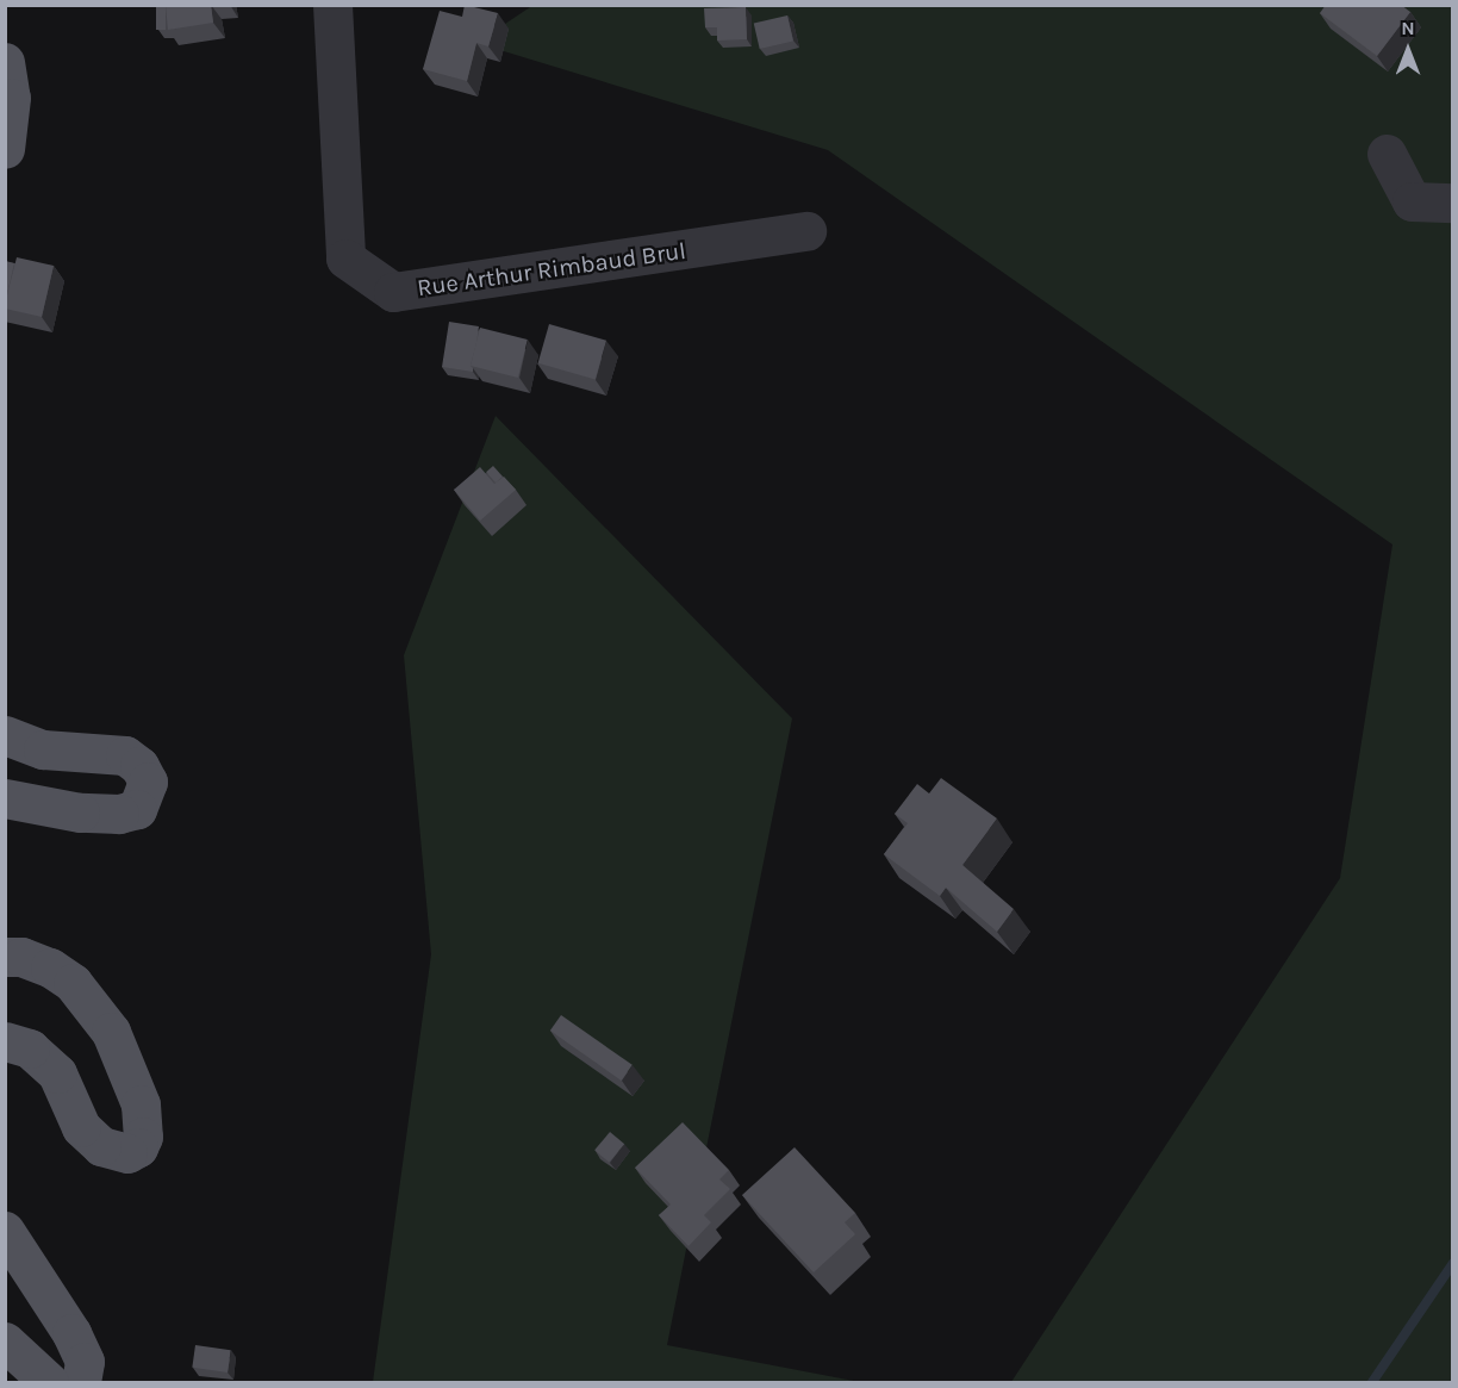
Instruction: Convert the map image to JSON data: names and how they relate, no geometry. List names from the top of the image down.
{
  "streets": {
    "street": ["Rue Arthur Rimbaud Brul"]
  },
  "north": "top"
}
